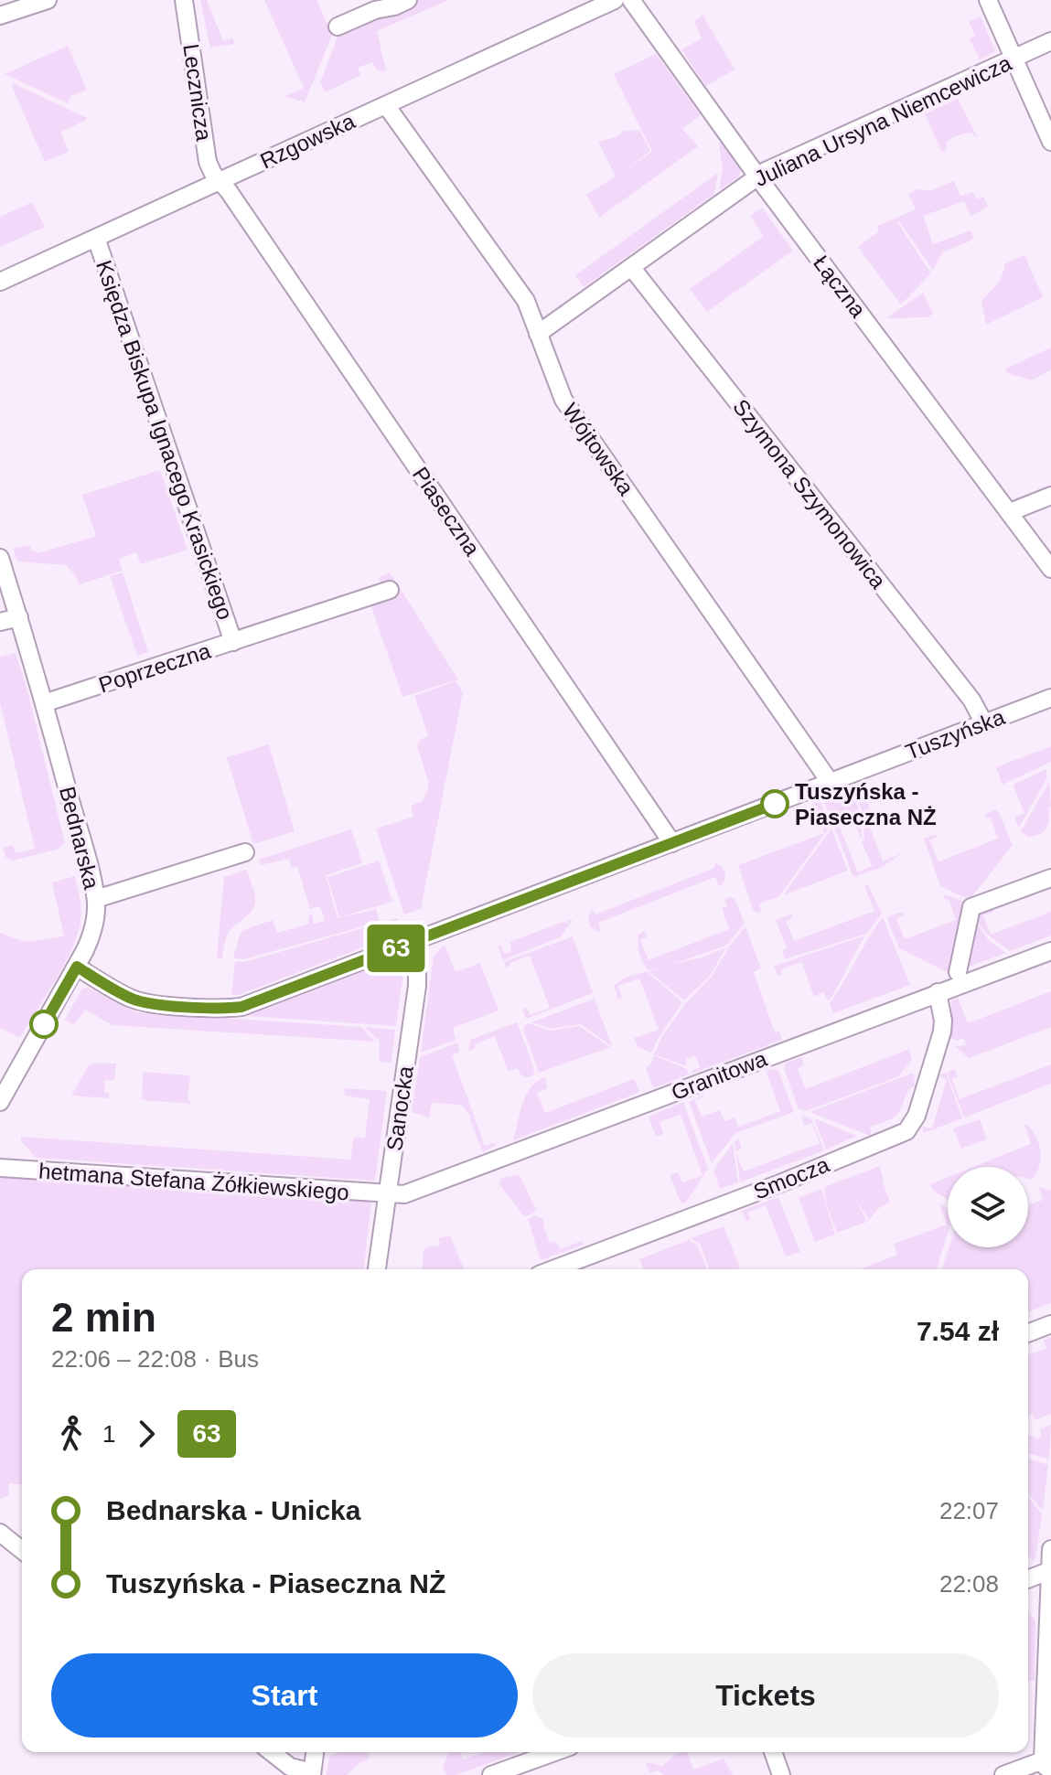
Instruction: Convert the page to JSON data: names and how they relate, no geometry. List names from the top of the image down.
{
  "streets": {
    "street": [
      "Lecznicza",
      "Juliana Ursyna Niemcewicza",
      "Rzgowska",
      "Łączna",
      "Księdza Biskupa Ignacego Krasickiego",
      "Wójtowska",
      "Szymona Szymonowica",
      "Piaseczna",
      "Poprzeczna",
      "Tuszyńska",
      "Bednarska",
      "Granitowa",
      "Sanocka",
      "Smocza",
      "hetmana Stefana Żółkiewskiego"
    ]
  },
  "crossings": [
    ["Lecznicza", "Rzgowska"],
    ["Lecznicza", "Piaseczna"],
    ["Juliana Ursyna Niemcewicza", "Łączna"],
    ["Juliana Ursyna Niemcewicza", "Wójtowska"],
    ["Juliana Ursyna Niemcewicza", "Szymona Szymonowica"],
    ["Rzgowska", "Księdza Biskupa Ignacego Krasickiego"],
    ["Rzgowska", "Wójtowska"],
    ["Rzgowska", "Piaseczna"],
    ["Księdza Biskupa Ignacego Krasickiego", "Poprzeczna"],
    ["Wójtowska", "Tuszyńska"],
    ["Szymona Szymonowica", "Tuszyńska"],
    ["Piaseczna", "Tuszyńska"],
    ["Poprzeczna", "Bednarska"],
    ["Tuszyńska", "Bednarska"],
    ["Tuszyńska", "Sanocka"],
    ["Granitowa", "Sanocka"],
    ["Granitowa", "Smocza"],
    ["Granitowa", "hetmana Stefana Żółkiewskiego"],
    ["Sanocka", "hetmana Stefana Żółkiewskiego"]
  ],
  "places": ["Tuszyńska - Piaseczna NŻ"],
  "lines": ["bus line 63"],
  "page": {
    "on_map": "63",
    "heading": ["2 min", "22:06 – 22:08 · Bus", "7.54 zł"],
    "legs": ["1", "63"],
    "list": [
      {
        "name": "Bednarska - Unicka",
        "value": "22:07"
      },
      {
        "name": "Tuszyńska - Piaseczna NŻ",
        "value": "22:08"
      }
    ],
    "buttons": ["Start", "Tickets"]
  }
}
